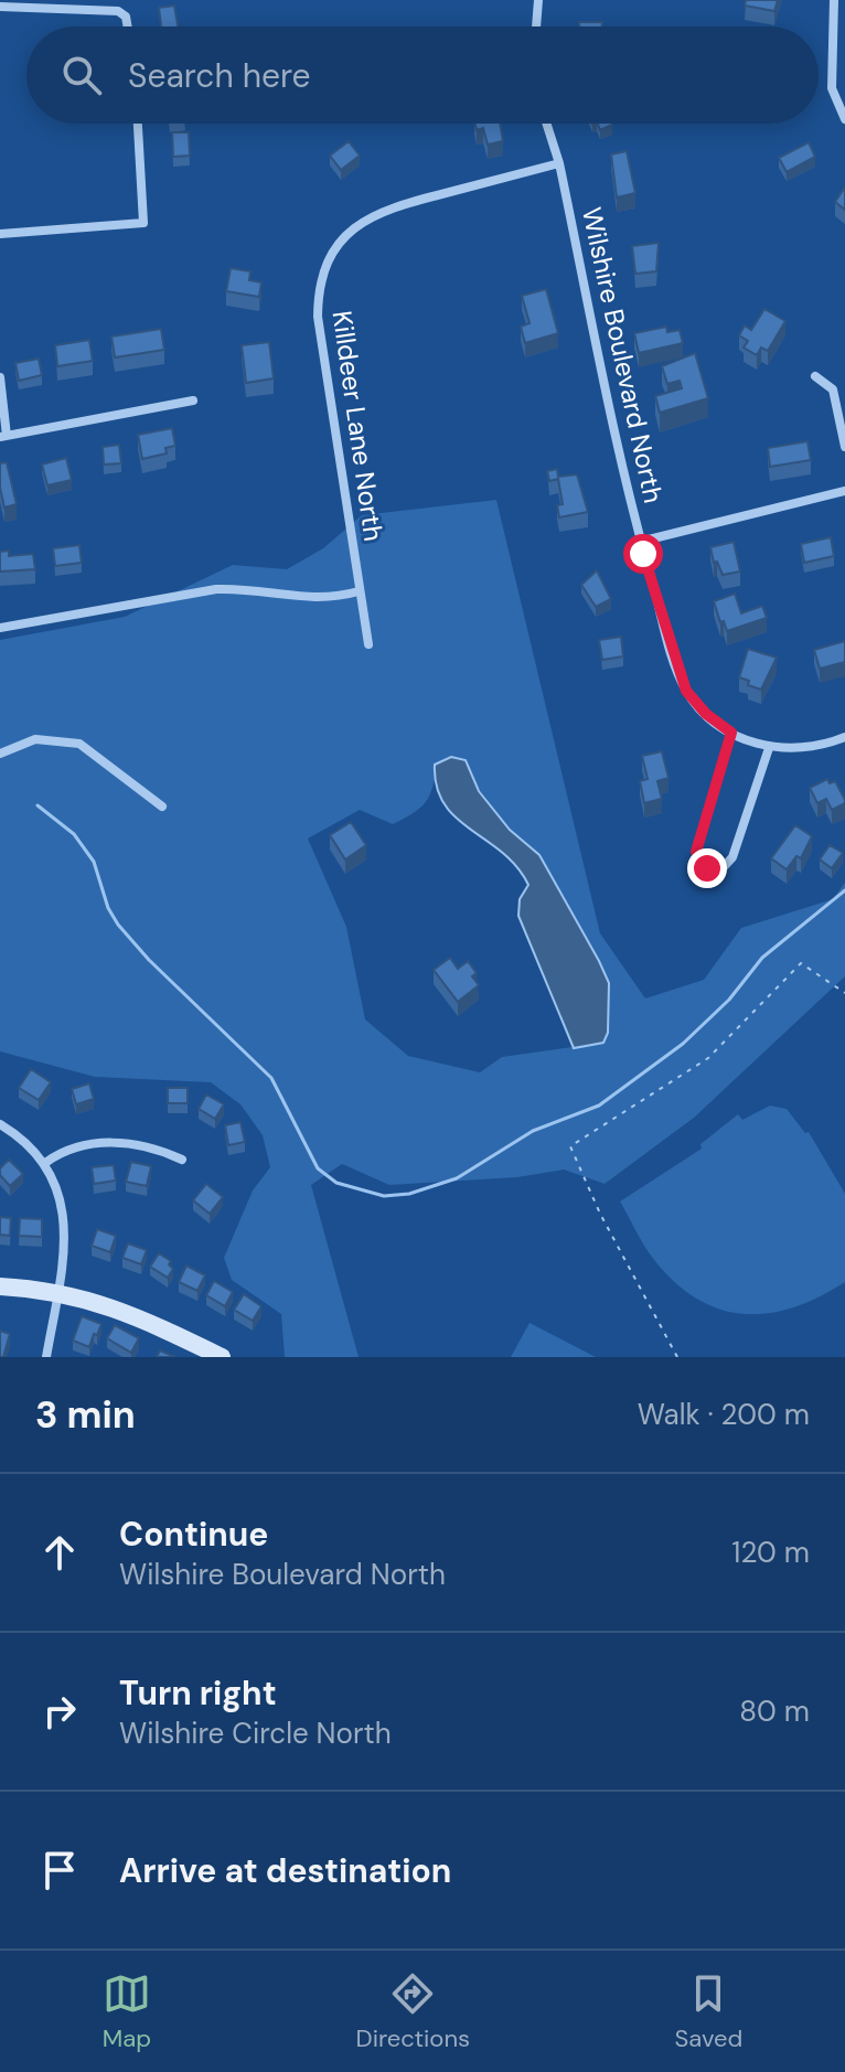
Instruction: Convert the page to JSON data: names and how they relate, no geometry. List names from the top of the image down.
{
  "streets": {
    "street": ["Wilshire Boulevard North", "Killdeer Lane North"]
  },
  "crossings": [
    ["Wilshire Boulevard North", "Killdeer Lane North"]
  ],
  "page": {
    "search": "Search here",
    "heading": ["3 min", "Walk · 200 m"],
    "list": [
      ["Continue", "Wilshire Boulevard North", "120 m"],
      ["Turn right", "Wilshire Circle North", "80 m"],
      "Arrive at destination"
    ],
    "nav": ["Map", "Directions", "Saved"]
  }
}
